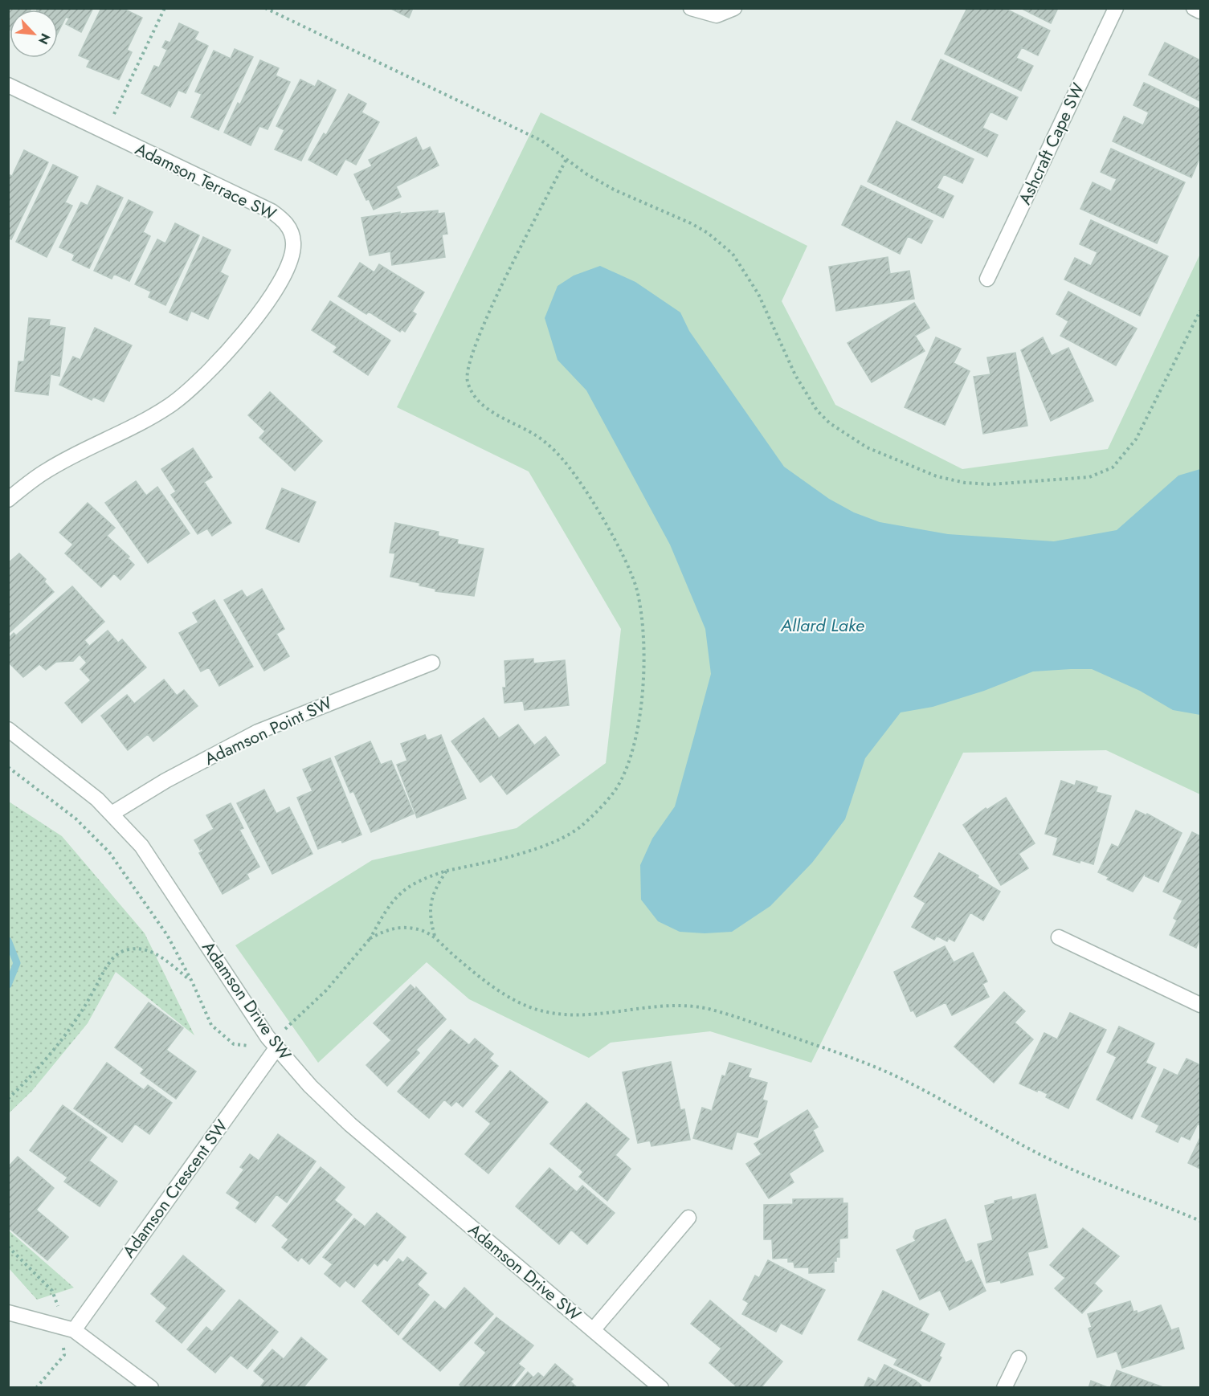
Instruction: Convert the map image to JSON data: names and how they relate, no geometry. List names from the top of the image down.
{
  "streets": {
    "street": [
      "Ashcraft Cape SW",
      "Adamson Terrace SW",
      "Adamson Point SW",
      "Adamson Drive SW",
      "Adamson Crescent SW"
    ]
  },
  "crossings": [
    ["Adamson Point SW", "Adamson Drive SW"],
    ["Adamson Drive SW", "Adamson Crescent SW"]
  ],
  "water": ["Allard Lake"],
  "north": "bottom right"
}
